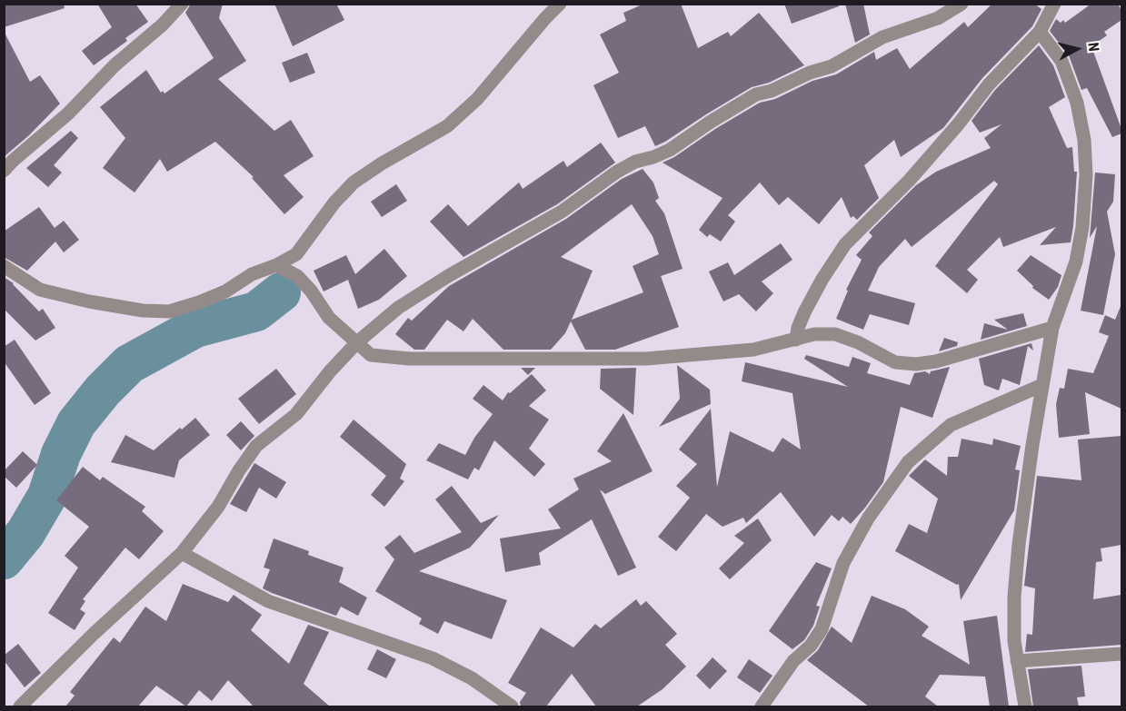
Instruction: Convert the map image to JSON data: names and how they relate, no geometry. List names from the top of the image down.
{
  "north": "right"
}
